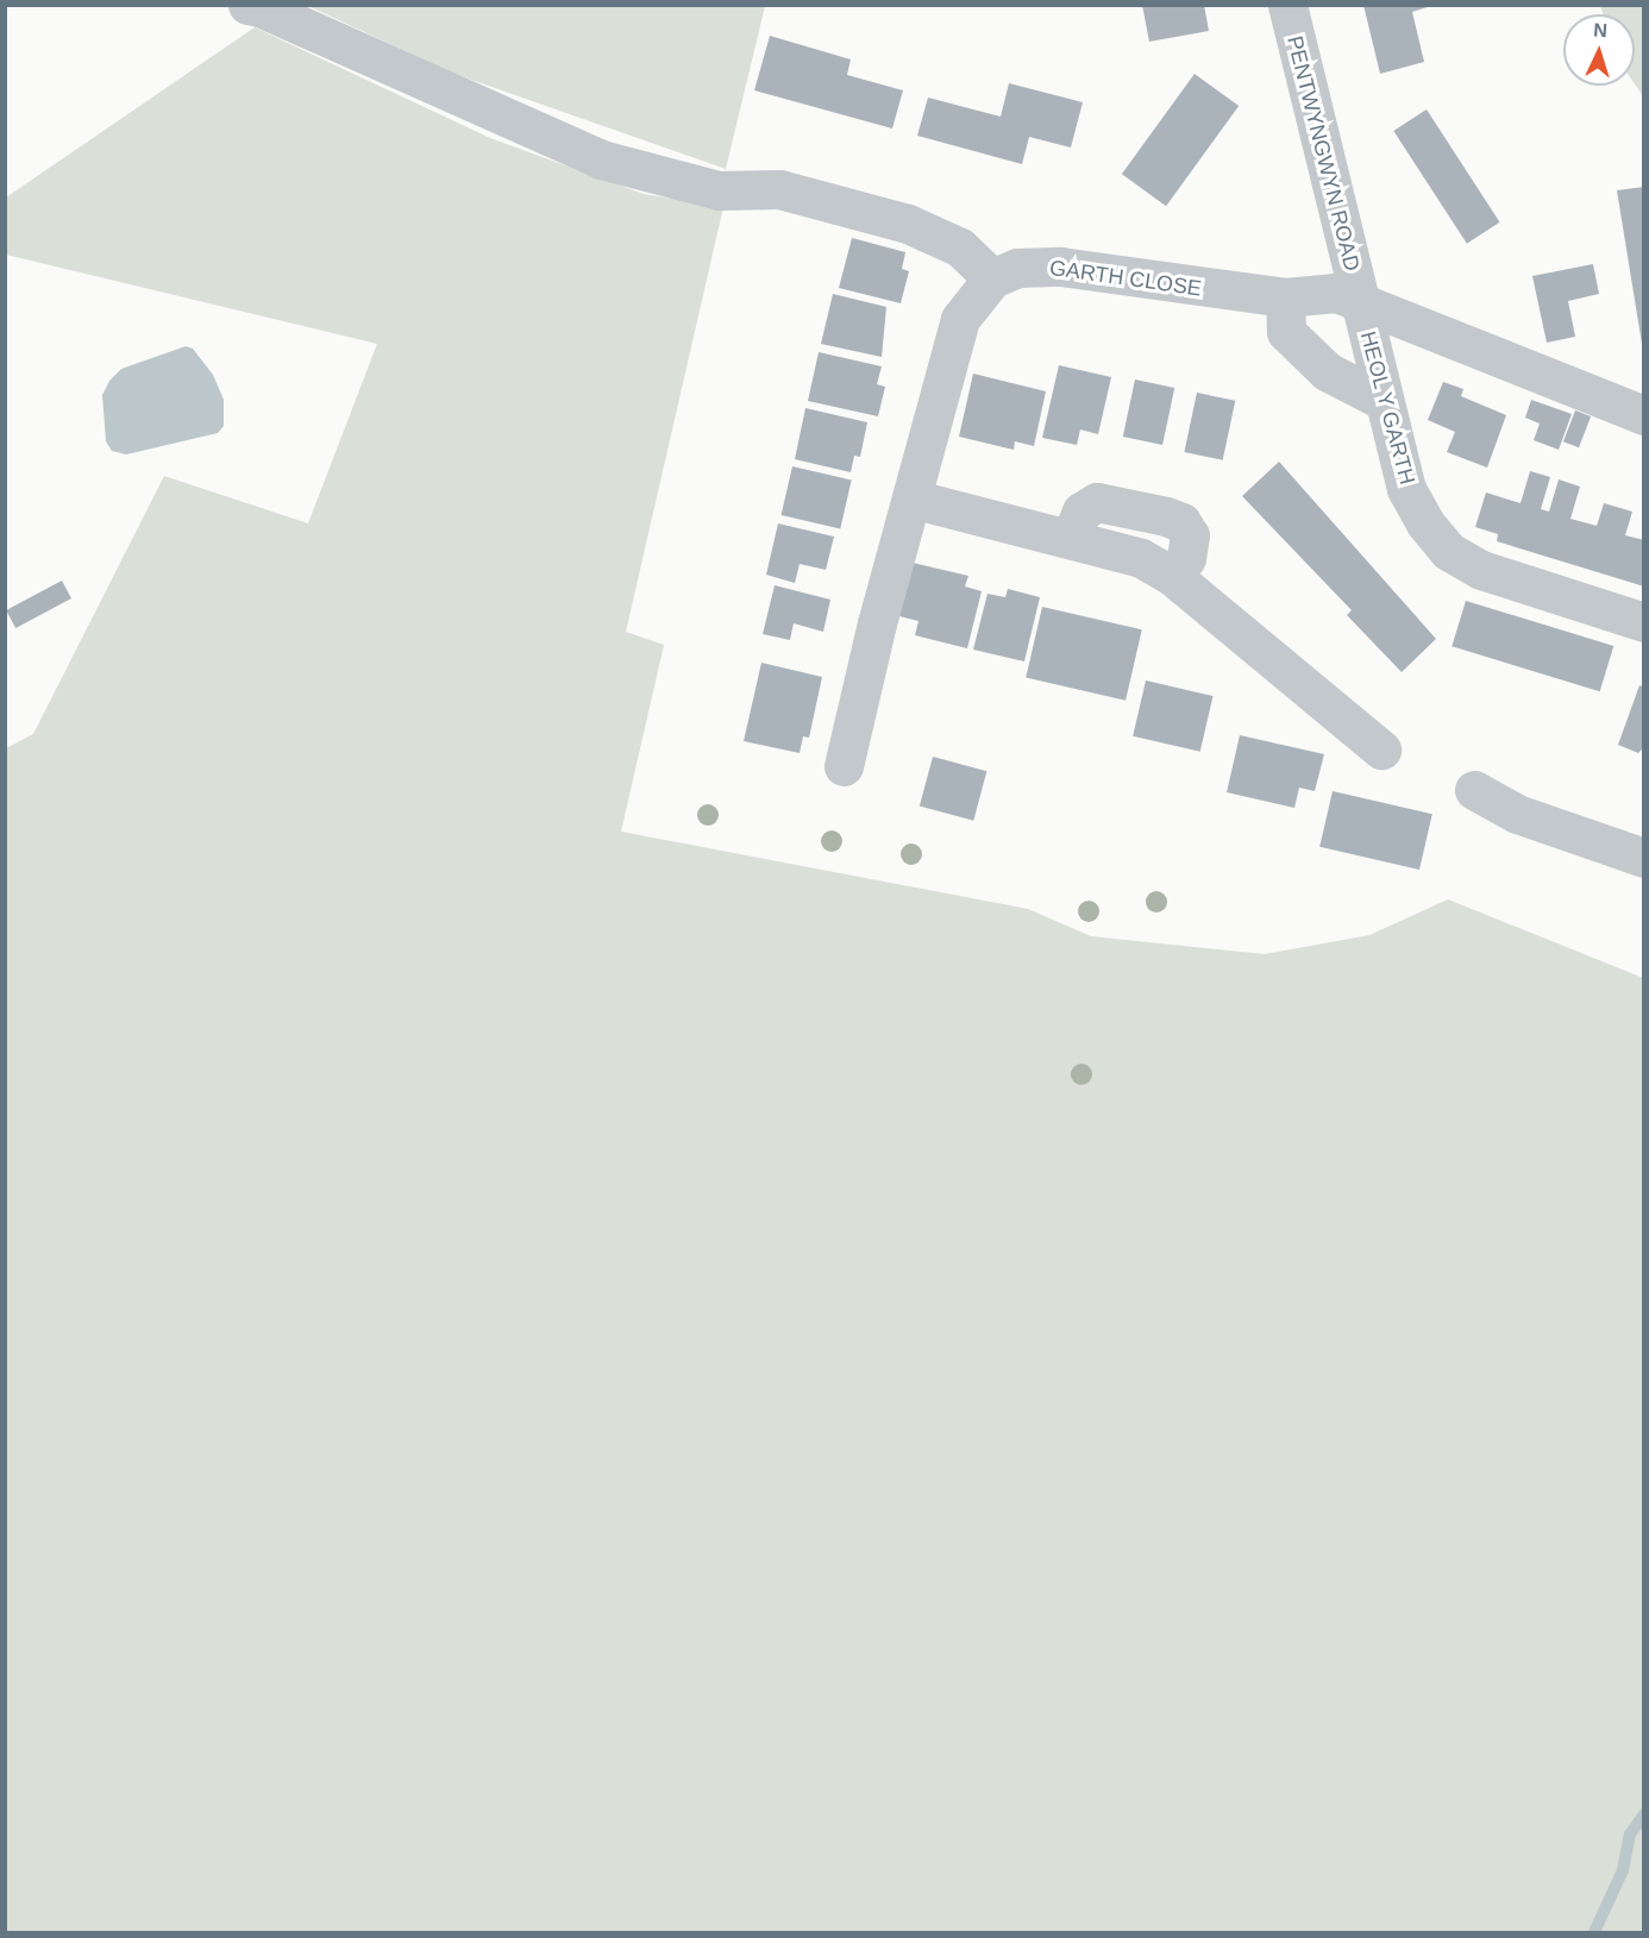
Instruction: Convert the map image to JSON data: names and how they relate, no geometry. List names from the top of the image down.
{
  "streets": {
    "street": ["PENTWYNGWYN ROAD", "GARTH CLOSE", "HEOL Y GARTH"]
  },
  "crossings": [
    ["PENTWYNGWYN ROAD", "GARTH CLOSE"],
    ["PENTWYNGWYN ROAD", "HEOL Y GARTH"],
    ["GARTH CLOSE", "HEOL Y GARTH"]
  ],
  "north": "top"
}
